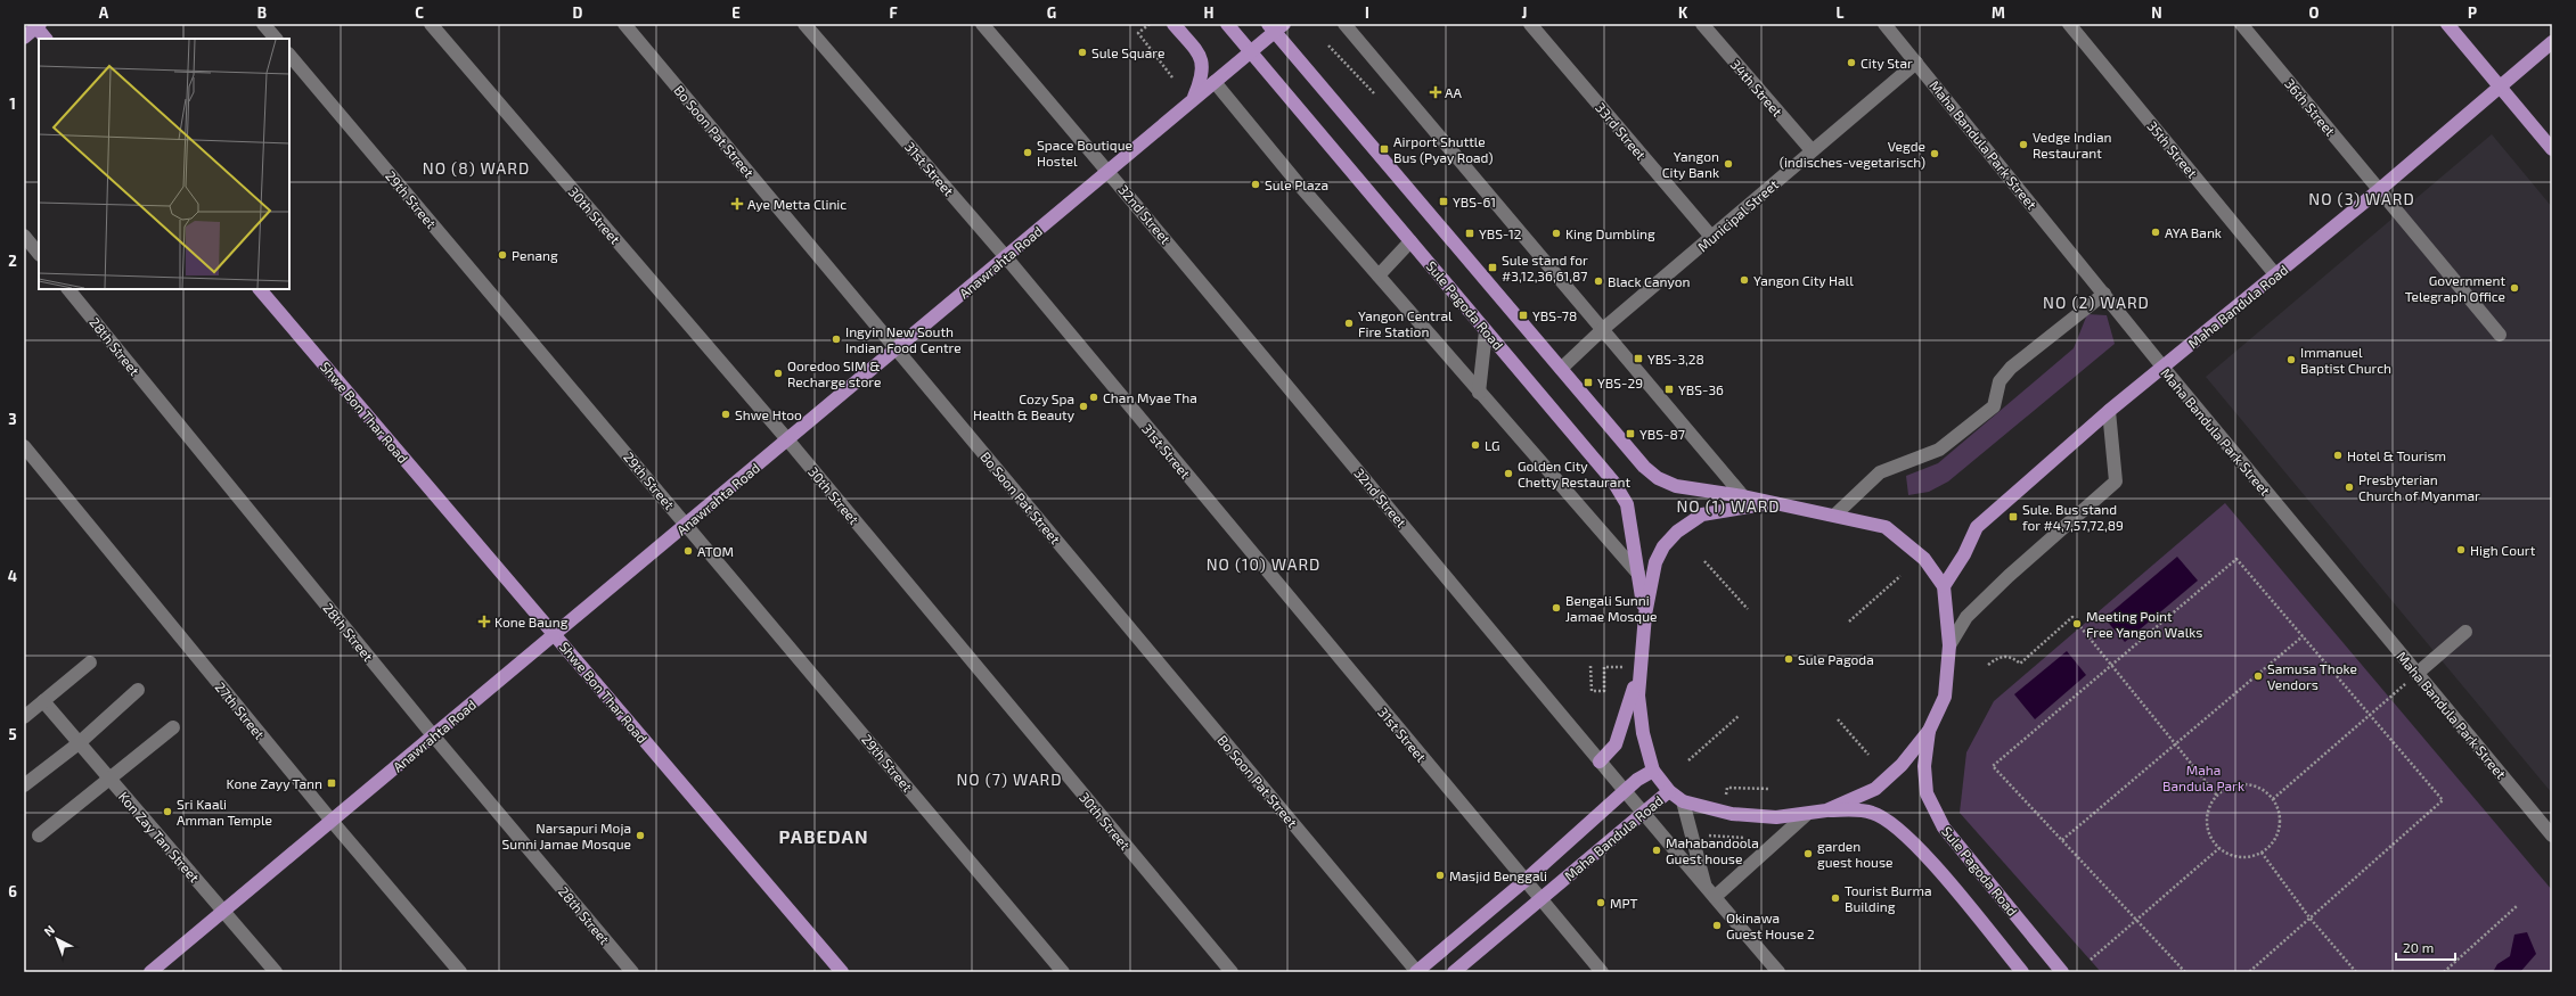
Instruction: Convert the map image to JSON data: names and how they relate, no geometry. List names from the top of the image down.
{
  "streets": {
    "main road": [
      "Anawrahta Road",
      "Sule Pagoda Road",
      "Maha Bandula Road",
      "Shwe Bon Thar Road"
    ],
    "street": [
      "34th Street",
      "36th Street",
      "Bo Soon Pat Street",
      "33rd Street",
      "Maha Bandula Park Street",
      "35th Street",
      "31st Street",
      "29th Street",
      "32nd Street",
      "30th Street",
      "Municipal Street",
      "28th Street",
      "27th Street",
      "Kon Zay Tan Street"
    ]
  },
  "crossings": [
    ["34th Street", "Municipal Street"],
    ["36th Street", "Maha Bandula Road"],
    ["Bo Soon Pat Street", "Anawrahta Road"],
    ["Bo Soon Pat Street", "Maha Bandula Road"],
    ["33rd Street", "Municipal Street"],
    ["Maha Bandula Park Street", "Municipal Street"],
    ["Maha Bandula Park Street", "Maha Bandula Road"],
    ["35th Street", "Maha Bandula Road"],
    ["31st Street", "Anawrahta Road"],
    ["31st Street", "Maha Bandula Road"],
    ["29th Street", "Anawrahta Road"],
    ["32nd Street", "Anawrahta Road"],
    ["32nd Street", "Maha Bandula Road"],
    ["30th Street", "Anawrahta Road"],
    ["Anawrahta Road", "Sule Pagoda Road"],
    ["Anawrahta Road", "28th Street"],
    ["Anawrahta Road", "Shwe Bon Thar Road"],
    ["Anawrahta Road", "27th Street"],
    ["Anawrahta Road", "Kon Zay Tan Street"]
  ],
  "districts": [
    "NO (8) WARD",
    "NO (3) WARD",
    "NO (2) WARD",
    "NO (1) WARD",
    "NO (10) WARD",
    "NO (7) WARD",
    "PABEDAN"
  ],
  "parks": ["Maha Bandula Park"],
  "places": {
    "other": [
      "Sule Square",
      "City Star",
      "Vedge Indian Restaurant",
      "Space Boutique Hostel",
      "Vegde (indisches-vegetarisch)",
      "Yangon City Bank",
      "Sule Plaza",
      "AYA Bank",
      "King Dumbling",
      "Penang",
      "Yangon City Hall",
      "Black Canyon",
      "Government Telegraph Office",
      "Yangon Central Fire Station",
      "Ingyin New South Indian Food Centre",
      "Immanuel Baptist Church",
      "Ooredoo SIM & Recharge store",
      "Chan Myae Tha",
      "Cozy Spa Health & Beauty",
      "Shwe Htoo",
      "LG",
      "Hotel & Tourism",
      "Golden City Chetty Restaurant",
      "Presbyterian Church of Myanmar",
      "High Court",
      "ATOM",
      "Bengali Sunni Jamae Mosque",
      "Meeting Point Free Yangon Walks",
      "Sule Pagoda",
      "Samusa Thoke Vendors",
      "Sri Kaali Amman Temple",
      "Narsapuri Moja Sunni Jamae Mosque",
      "Mahabandoola Guest house",
      "garden guest house",
      "Masjid Benggali",
      "Tourist Burma Building",
      "MPT",
      "Okinawa Guest House 2"
    ],
    "health": ["AA", "Aye Metta Clinic", "Kone Baung"],
    "transit": [
      "Airport Shuttle Bus (Pyay Road)",
      "YBS-61",
      "YBS-12",
      "Sule stand for #3,12,36,61,87",
      "YBS-78",
      "YBS-3,28",
      "YBS-29",
      "YBS-36",
      "YBS-87",
      "Sule. Bus stand for #4,7,57,72,89",
      "Kone Zayy Tann"
    ]
  },
  "scale_bar": "20 m",
  "north": "top left",
  "grid": {
    "columns": [
      "A",
      "B",
      "C",
      "D",
      "E",
      "F",
      "G",
      "H",
      "I",
      "J",
      "K",
      "L",
      "M",
      "N",
      "O",
      "P"
    ],
    "rows": [
      "1",
      "2",
      "3",
      "4",
      "5",
      "6"
    ]
  }
}
